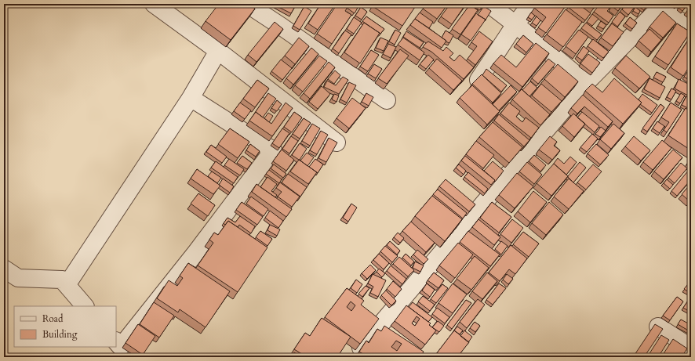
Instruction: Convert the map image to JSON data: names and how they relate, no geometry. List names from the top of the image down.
{
  "legend": ["Road", "Building"]
}
